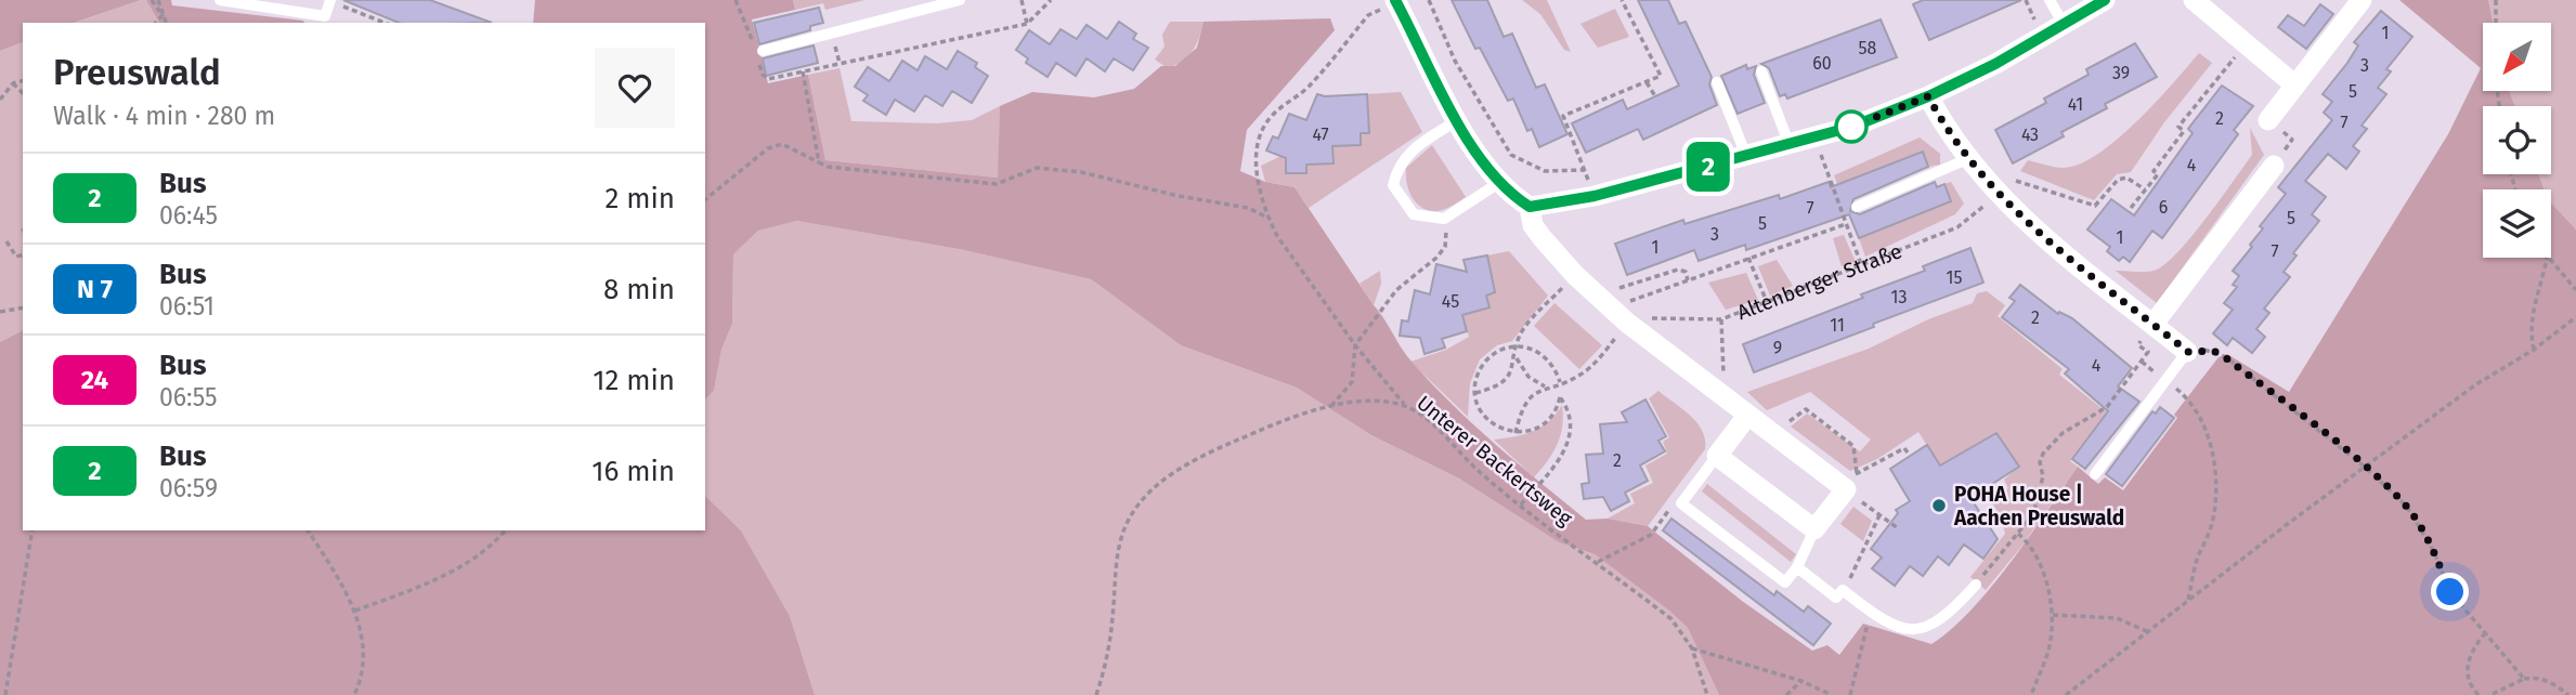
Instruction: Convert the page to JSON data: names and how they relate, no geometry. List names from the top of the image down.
{
  "streets": {
    "path": ["Altenberger Straße", "Unterer Backertsweg"]
  },
  "places": ["POHA House | Aachen Preuswald"],
  "lines": ["bus line 2"],
  "house_numbers": [
    "1",
    "58",
    "60",
    "3",
    "39",
    "5",
    "41",
    "2",
    "7",
    "47",
    "43",
    "4",
    "6",
    "7",
    "5",
    "5",
    "3",
    "1",
    "1",
    "7",
    "15",
    "13",
    "45",
    "2",
    "11",
    "9",
    "4",
    "2"
  ],
  "north": "bottom left",
  "page": {
    "on_map": "2",
    "heading": ["Preuswald", "Walk · 4 min · 280 m"],
    "list": [
      {
        "mark": "2",
        "name": "Bus",
        "note": "06:45",
        "value": "2 min"
      },
      {
        "mark": "N 7",
        "name": "Bus",
        "note": "06:51",
        "value": "8 min"
      },
      {
        "mark": "24",
        "name": "Bus",
        "note": "06:55",
        "value": "12 min"
      },
      {
        "mark": "2",
        "name": "Bus",
        "note": "06:59",
        "value": "16 min"
      }
    ]
  }
}
